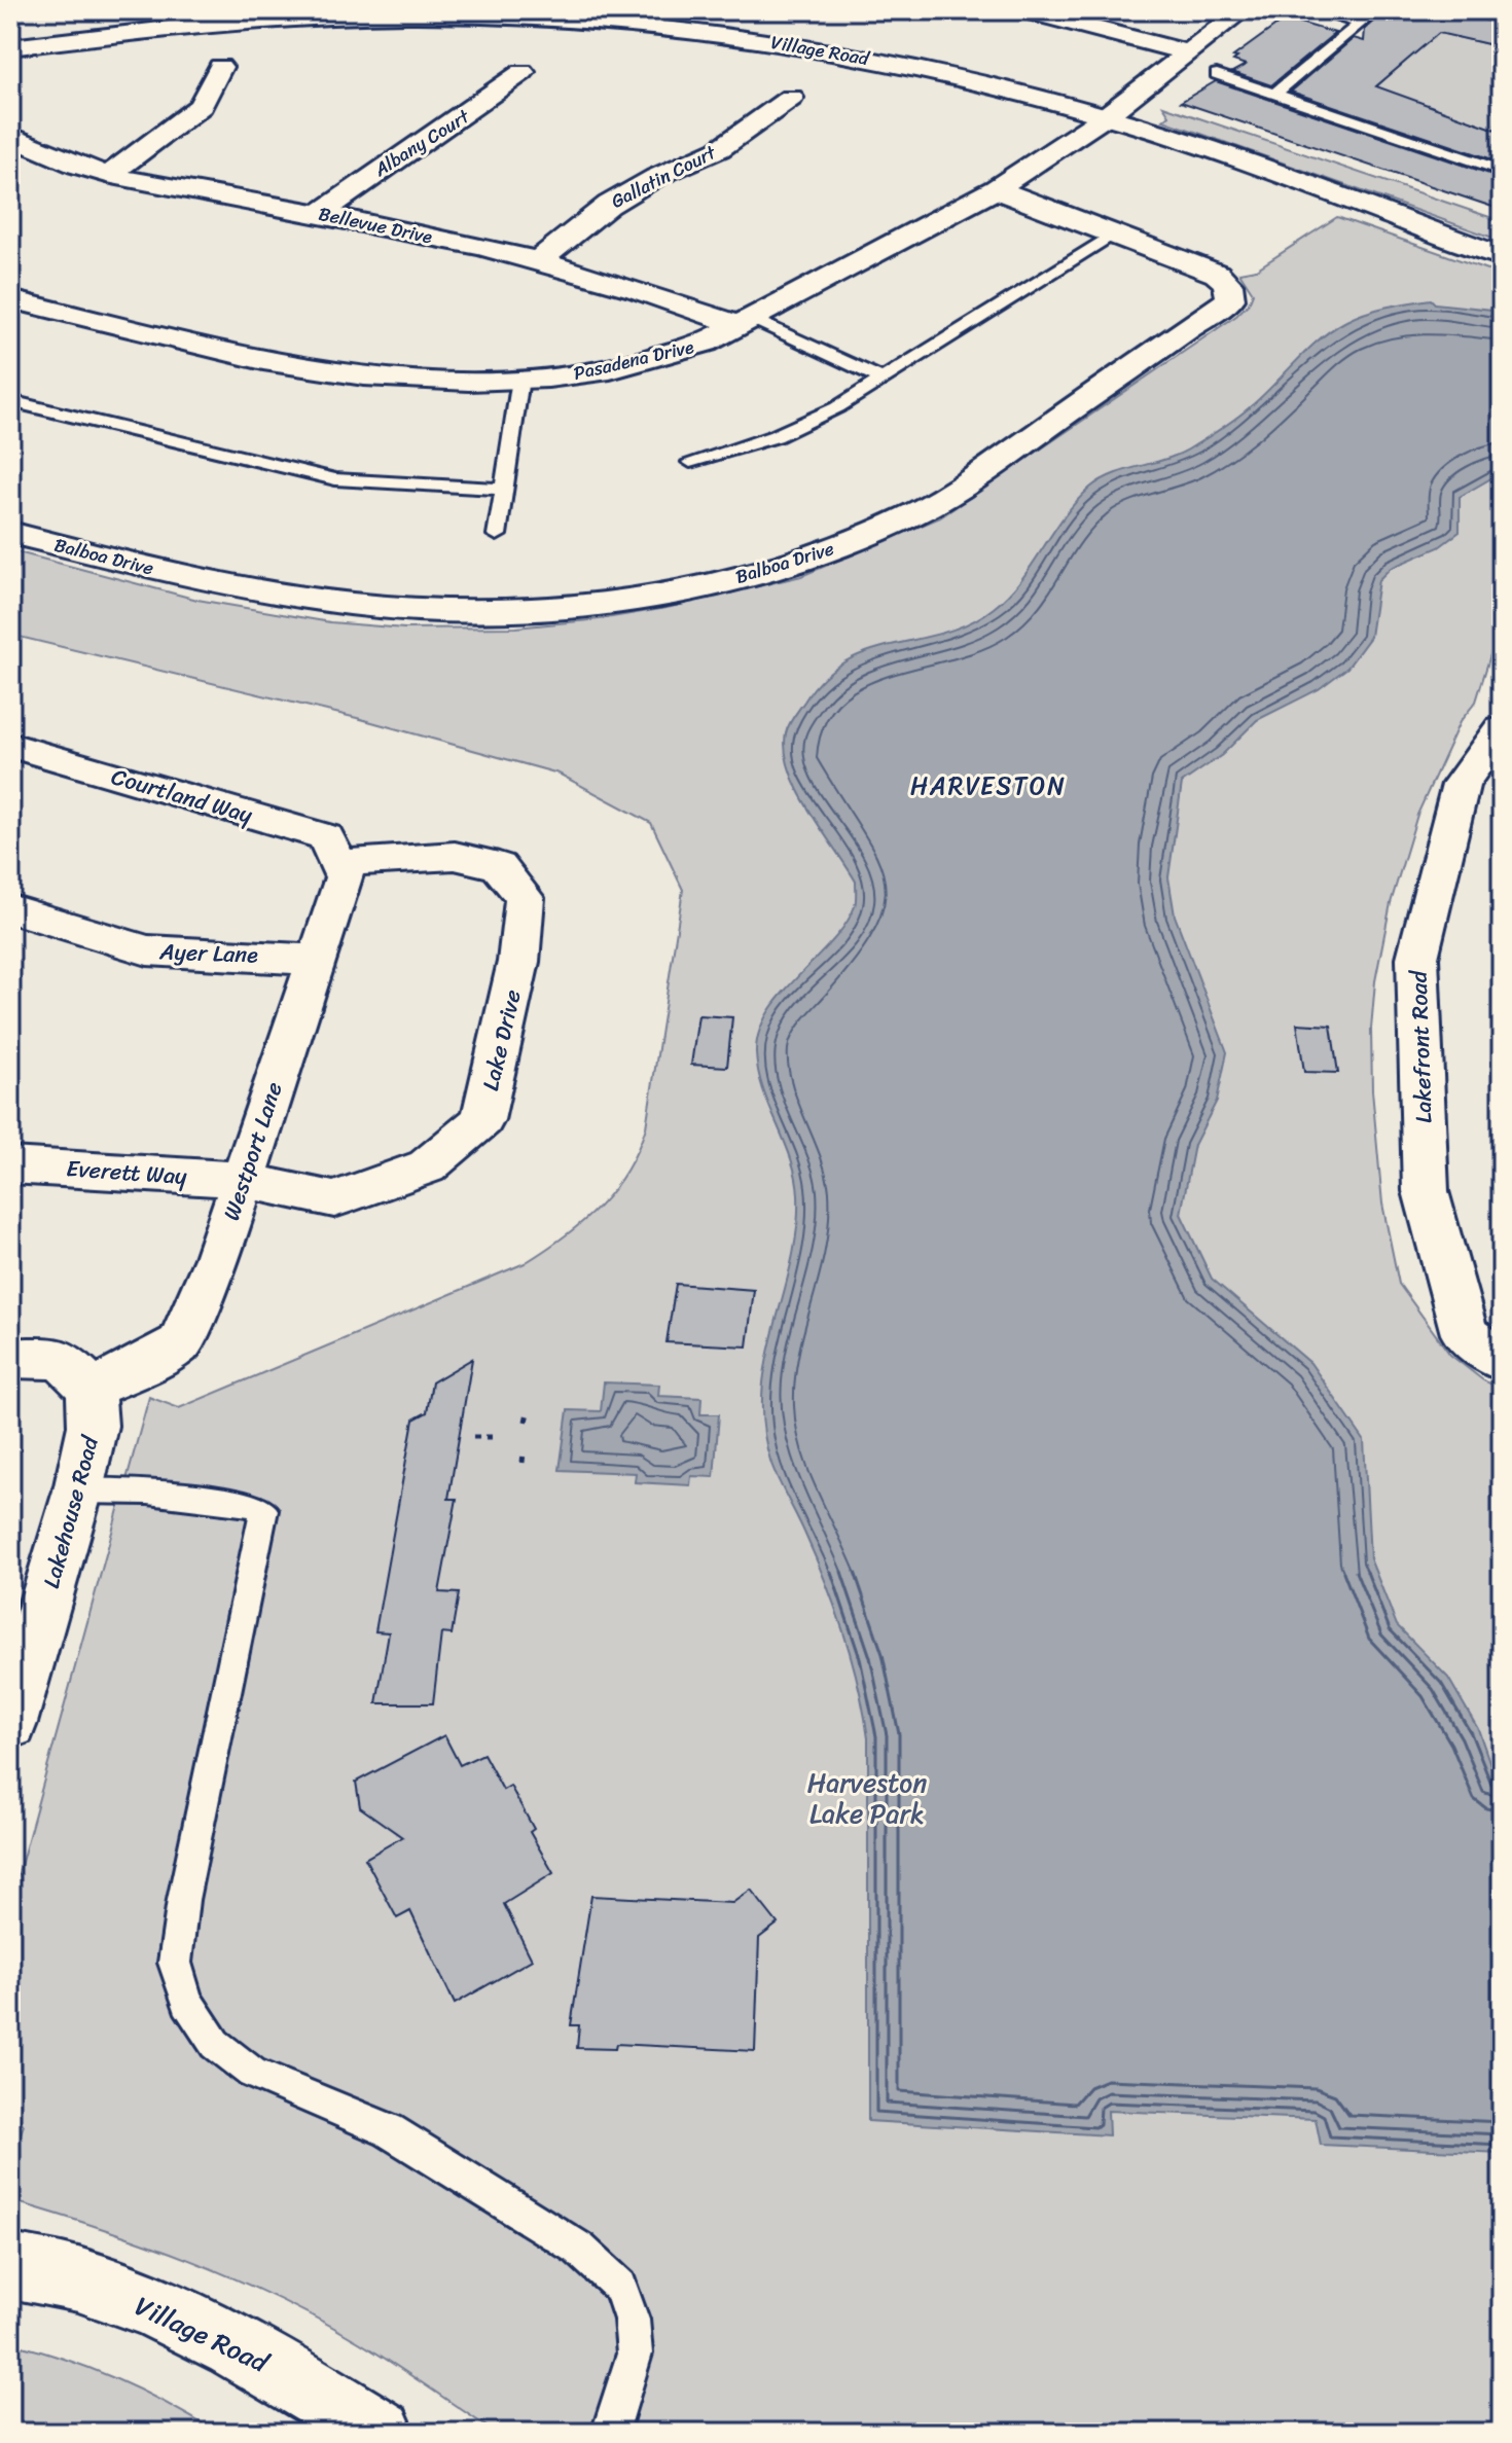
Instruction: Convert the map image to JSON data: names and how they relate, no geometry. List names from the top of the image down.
{
  "streets": {
    "street": [
      "Village Road",
      "Albany Court",
      "Gallatin Court",
      "Bellevue Drive",
      "Pasadena Drive",
      "Balboa Drive",
      "Courtland Way",
      "Ayer Lane",
      "Lake Drive",
      "Lakefront Road",
      "Westport Lane",
      "Everett Way",
      "Lakehouse Road"
    ]
  },
  "crossings": [
    ["Village Road", "Pasadena Drive"],
    ["Albany Court", "Bellevue Drive"],
    ["Gallatin Court", "Bellevue Drive"],
    ["Bellevue Drive", "Pasadena Drive"],
    ["Pasadena Drive", "Balboa Drive"],
    ["Courtland Way", "Lake Drive"],
    ["Courtland Way", "Westport Lane"],
    ["Ayer Lane", "Westport Lane"],
    ["Lake Drive", "Westport Lane"],
    ["Lake Drive", "Everett Way"],
    ["Westport Lane", "Everett Way"],
    ["Westport Lane", "Lakehouse Road"]
  ],
  "districts": ["HARVESTON"],
  "parks": ["Harveston Lake Park"]
}
